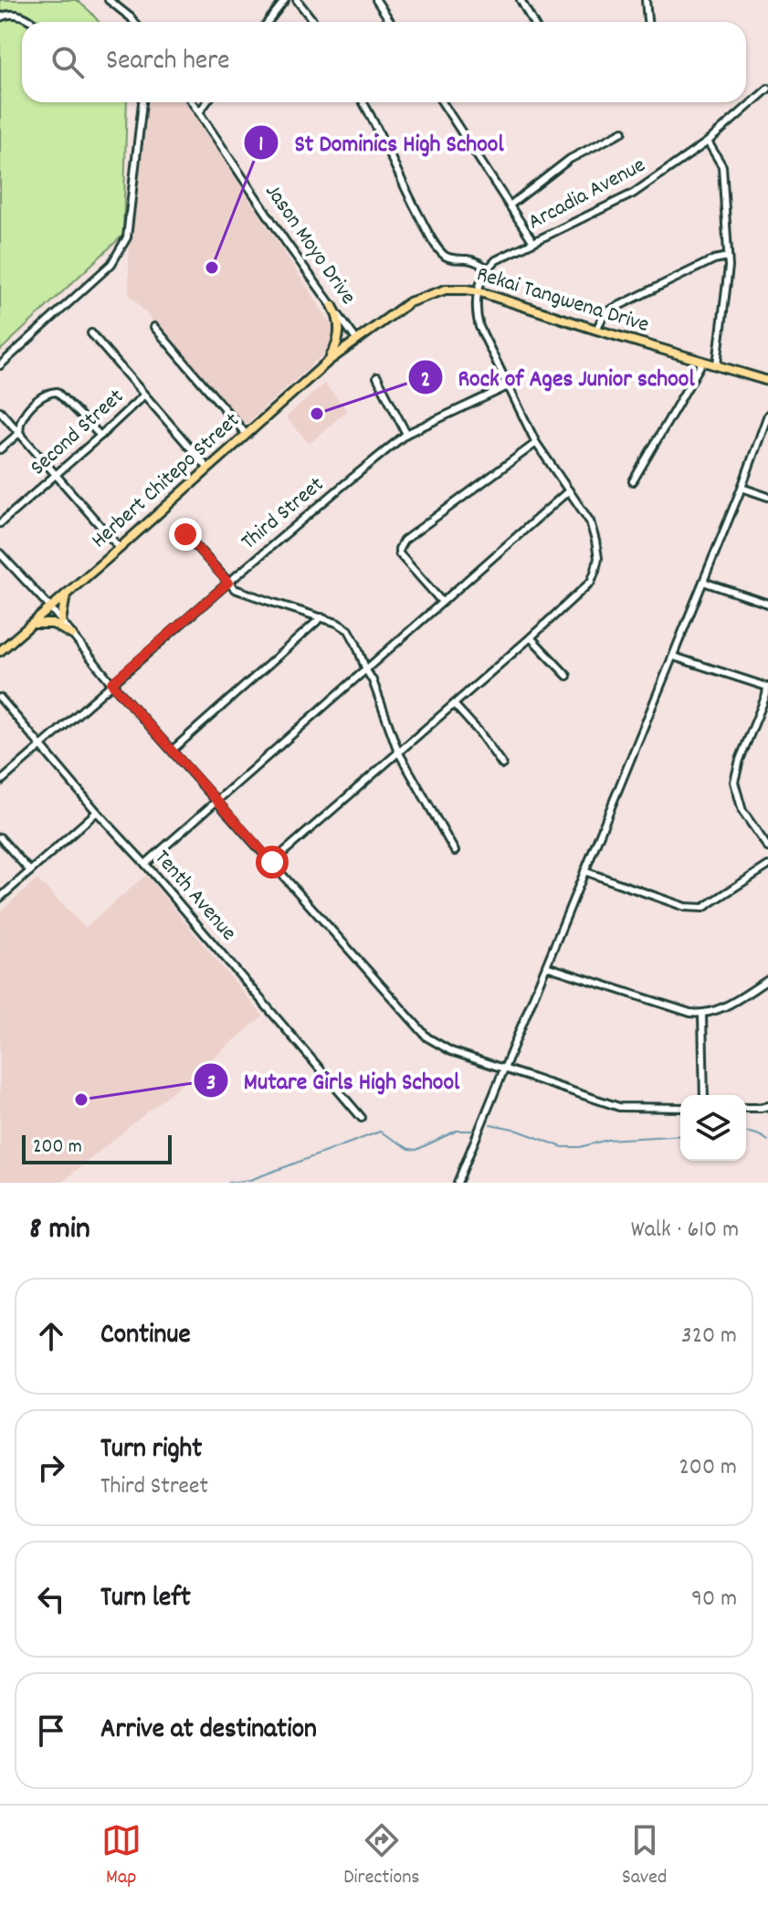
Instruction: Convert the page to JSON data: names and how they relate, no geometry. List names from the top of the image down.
{
  "streets": {
    "main road": ["Rekai Tangwena Drive", "Herbert Chitepo Street"],
    "street": [
      "Arcadia Avenue",
      "Jason Moyo Drive",
      "Second Street",
      "Third Street",
      "Tenth Avenue"
    ]
  },
  "crossings": [
    ["Jason Moyo Drive", "Rekai Tangwena Drive"],
    ["Jason Moyo Drive", "Herbert Chitepo Street"],
    ["Rekai Tangwena Drive", "Herbert Chitepo Street"],
    ["Third Street", "Tenth Avenue"]
  ],
  "places": ["St Dominics High School", "Rock of Ages Junior school", "Mutare Girls High School"],
  "scale_bar": "200 m",
  "page": {
    "search": "Search here",
    "scale": "200 m",
    "heading": ["8 min", "Walk · 610 m"],
    "list": [
      ["Continue", "320 m"],
      ["Turn right", "Third Street", "200 m"],
      ["Turn left", "90 m"],
      "Arrive at destination"
    ],
    "nav": ["Map", "Directions", "Saved"]
  }
}
